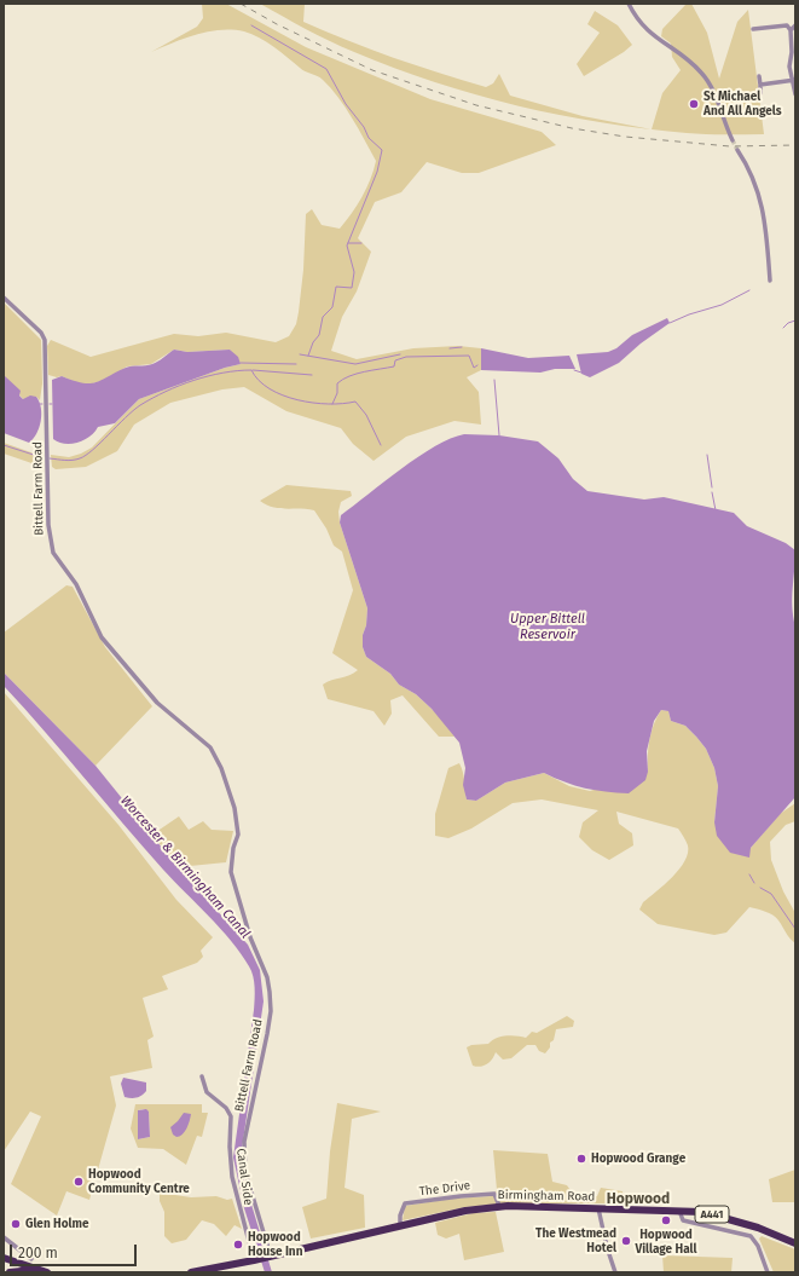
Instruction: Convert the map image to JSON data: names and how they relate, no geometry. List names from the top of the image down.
{
  "streets": {
    "highway": ["Birmingham Road", "A441"],
    "street": ["Bittell Farm Road", "Canal Side", "The Drive"]
  },
  "crossings": [
    ["Bittell Farm Road", "Birmingham Road"],
    ["Bittell Farm Road", "A441"],
    ["Canal Side", "A441"],
    ["The Drive", "Birmingham Road"],
    ["Birmingham Road", "A441"]
  ],
  "districts": ["Hopwood"],
  "water": ["Upper Bittell Reservoir", "Worcester & Birmingham Canal"],
  "places": [
    "St Michael And All Angels",
    "Hopwood Grange",
    "Hopwood Community Centre",
    "Hopwood Village Hall",
    "Glen Holme",
    "The Westmead Hotel",
    "Hopwood House Inn"
  ],
  "scale_bar": "200 m"
}
